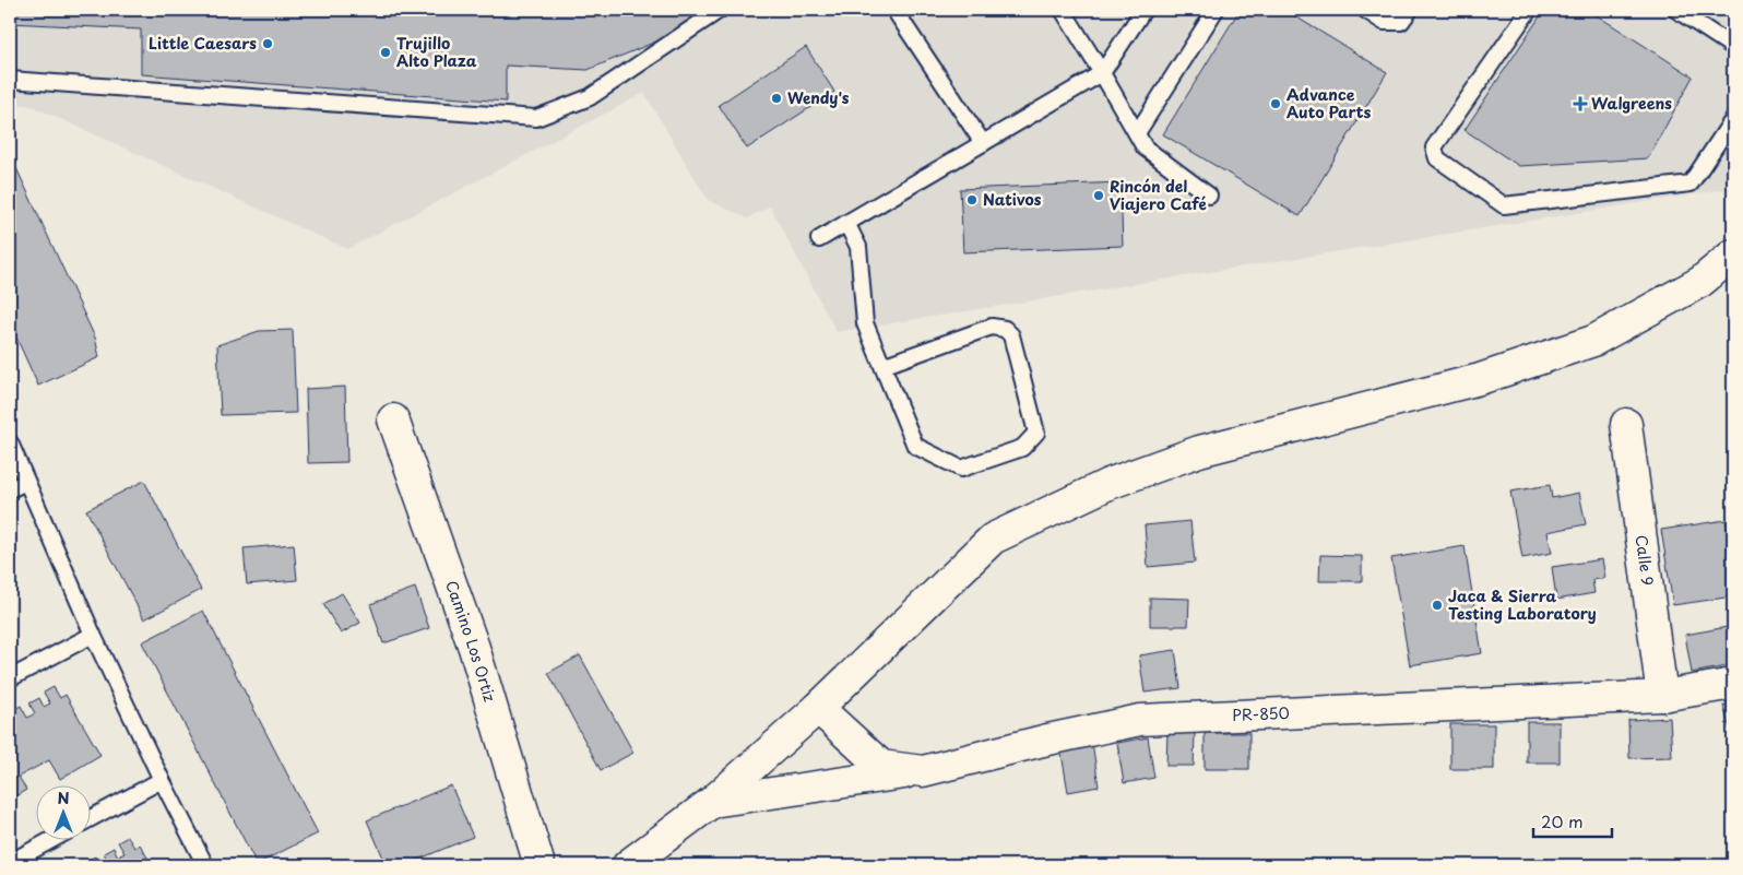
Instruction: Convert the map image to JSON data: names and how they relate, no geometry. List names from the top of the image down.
{
  "streets": {
    "street": ["Calle 9", "Camino Los Ortiz", "PR-850"]
  },
  "crossings": [
    ["Calle 9", "PR-850"]
  ],
  "places": {
    "other": [
      "Little Caesars",
      "Trujillo Alto Plaza",
      "Wendy's",
      "Advance Auto Parts",
      "Rincón del Viajero Café",
      "Nativos",
      "Jaca & Sierra Testing Laboratory"
    ],
    "health": ["Walgreens"]
  },
  "scale_bar": "20 m",
  "north": "top"
}
